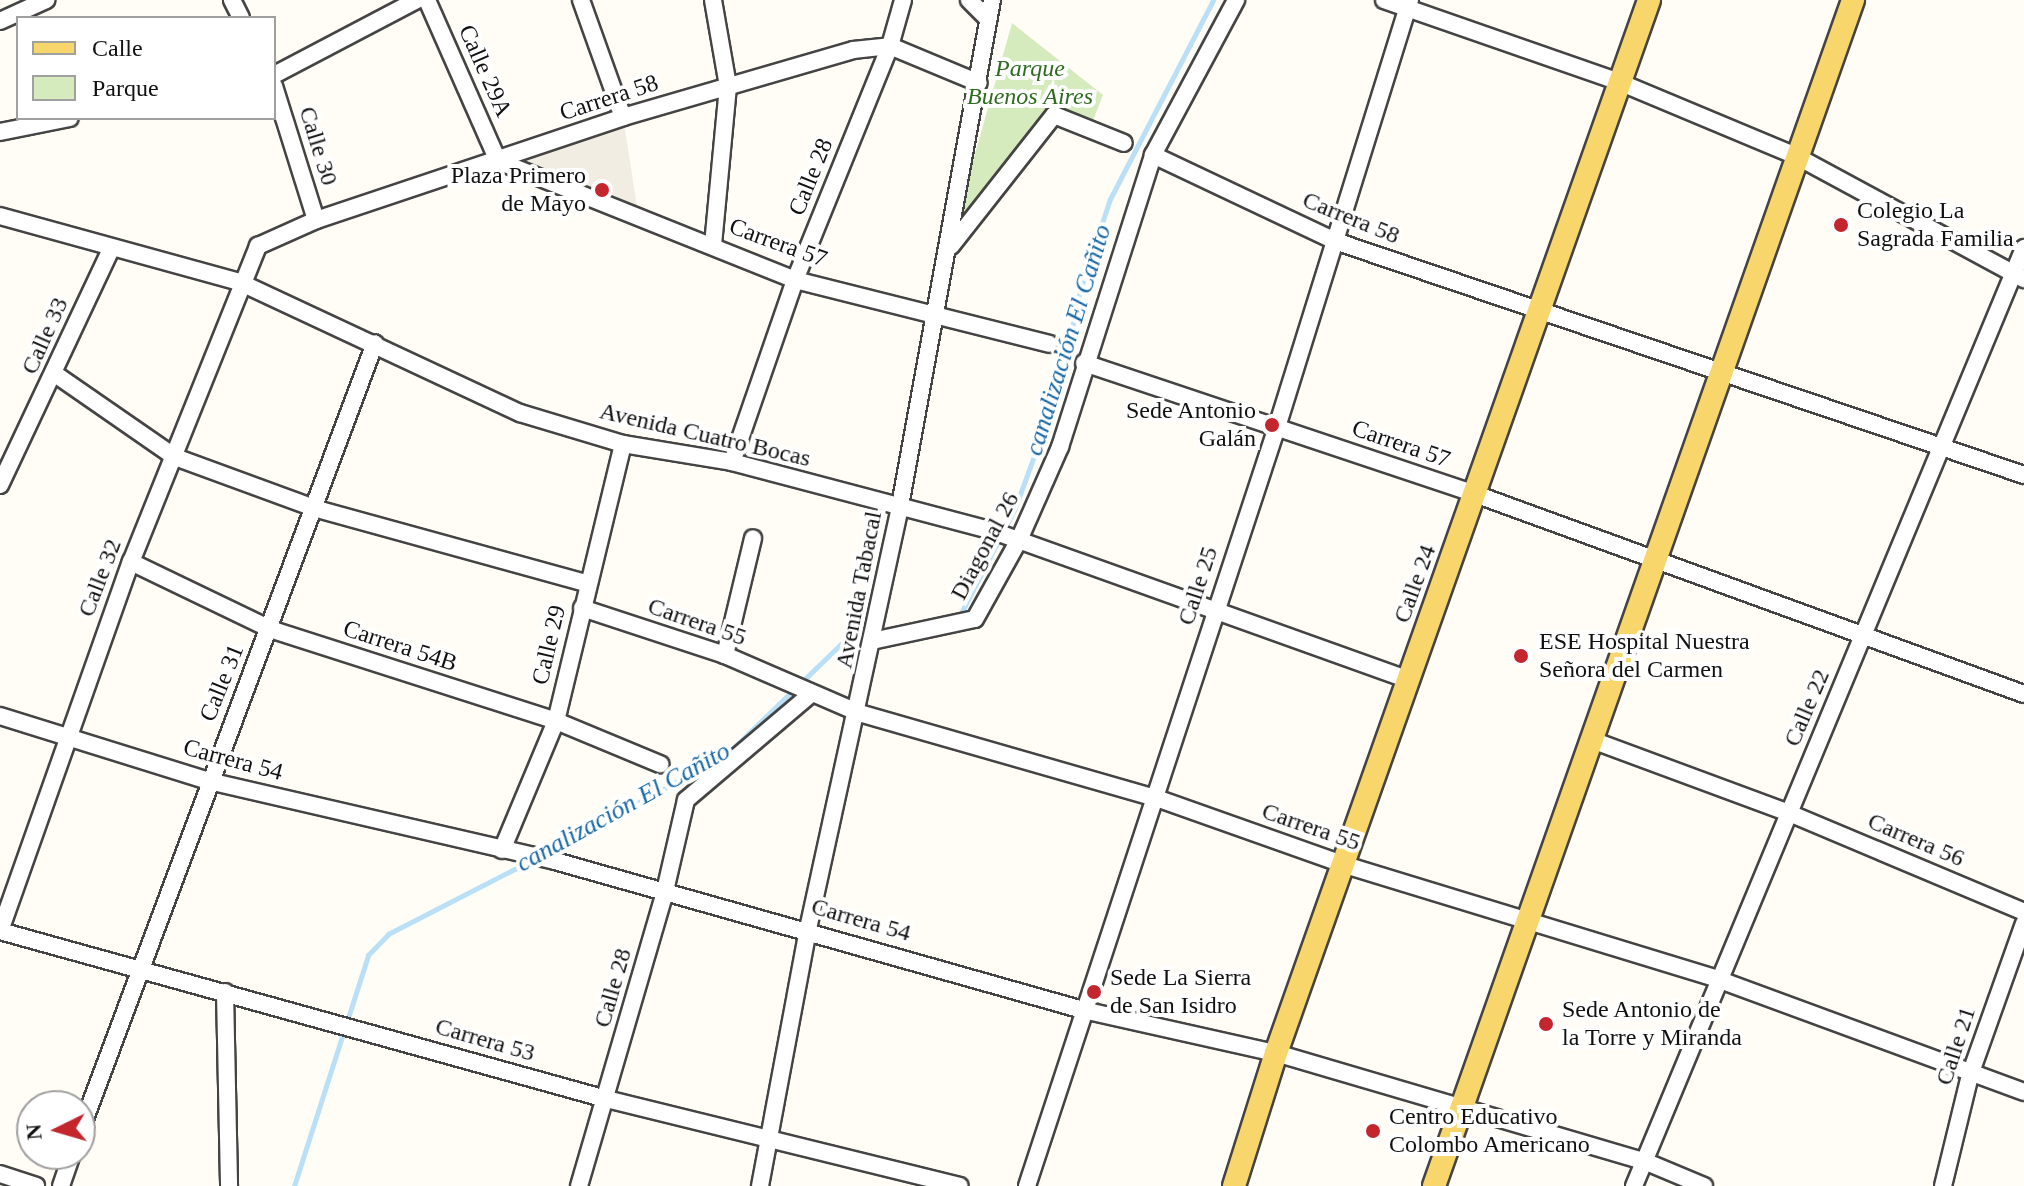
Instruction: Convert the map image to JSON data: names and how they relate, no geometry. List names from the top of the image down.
{
  "streets": {
    "main road": ["Calle 24"],
    "street": [
      "Calle 29A",
      "Carrera 58",
      "Calle 30",
      "Calle 28",
      "Carrera 57",
      "Calle 33",
      "Avenida Cuatro Bocas",
      "Diagonal 26",
      "Calle 32",
      "Calle 25",
      "Avenida Tabacal",
      "Carrera 55",
      "Calle 29",
      "Carrera 54B",
      "Calle 31",
      "Calle 22",
      "Carrera 54",
      "Carrera 56",
      "Carrera 53",
      "Calle 21"
    ]
  },
  "crossings": [
    ["Calle 29A", "Carrera 58"],
    ["Calle 29A", "Carrera 57"],
    ["Carrera 58", "Calle 30"],
    ["Carrera 58", "Calle 28"],
    ["Carrera 58", "Carrera 57"],
    ["Carrera 58", "Diagonal 26"],
    ["Carrera 58", "Calle 32"],
    ["Carrera 58", "Calle 24"],
    ["Carrera 58", "Calle 25"],
    ["Carrera 58", "Avenida Tabacal"],
    ["Carrera 58", "Calle 22"],
    ["Calle 28", "Carrera 57"],
    ["Calle 28", "Avenida Cuatro Bocas"],
    ["Calle 28", "Carrera 55"],
    ["Calle 28", "Carrera 54"],
    ["Calle 28", "Carrera 53"],
    ["Carrera 57", "Diagonal 26"],
    ["Carrera 57", "Calle 24"],
    ["Carrera 57", "Calle 25"],
    ["Carrera 57", "Avenida Tabacal"],
    ["Carrera 57", "Calle 22"],
    ["Calle 33", "Avenida Cuatro Bocas"],
    ["Avenida Cuatro Bocas", "Diagonal 26"],
    ["Avenida Cuatro Bocas", "Calle 32"],
    ["Avenida Cuatro Bocas", "Calle 24"],
    ["Avenida Cuatro Bocas", "Calle 25"],
    ["Avenida Cuatro Bocas", "Avenida Tabacal"],
    ["Avenida Cuatro Bocas", "Calle 29"],
    ["Avenida Cuatro Bocas", "Calle 31"],
    ["Diagonal 26", "Avenida Tabacal"],
    ["Calle 32", "Carrera 54B"],
    ["Calle 32", "Carrera 54"],
    ["Calle 32", "Carrera 53"],
    ["Calle 24", "Carrera 55"],
    ["Calle 24", "Carrera 54"],
    ["Calle 25", "Carrera 55"],
    ["Calle 25", "Carrera 54"],
    ["Avenida Tabacal", "Carrera 55"],
    ["Avenida Tabacal", "Carrera 54"],
    ["Avenida Tabacal", "Carrera 53"],
    ["Carrera 55", "Calle 29"],
    ["Carrera 55", "Calle 22"],
    ["Carrera 55", "Calle 21"],
    ["Calle 29", "Carrera 54B"],
    ["Calle 29", "Carrera 54"],
    ["Carrera 54B", "Calle 31"],
    ["Calle 31", "Carrera 54"],
    ["Calle 31", "Carrera 53"],
    ["Calle 22", "Carrera 54"],
    ["Calle 22", "Carrera 56"]
  ],
  "water": ["canalización El Cañito"],
  "parks": ["Parque Buenos Aires"],
  "places": [
    "Plaza Primero de Mayo",
    "Colegio La Sagrada Familia",
    "Sede Antonio Galán",
    "ESE Hospital Nuestra Señora del Carmen",
    "Sede La Sierra de San Isidro",
    "Sede Antonio de la Torre y Miranda",
    "Centro Educativo Colombo Americano"
  ],
  "legend": ["Calle", "Parque"],
  "north": "left"
}
